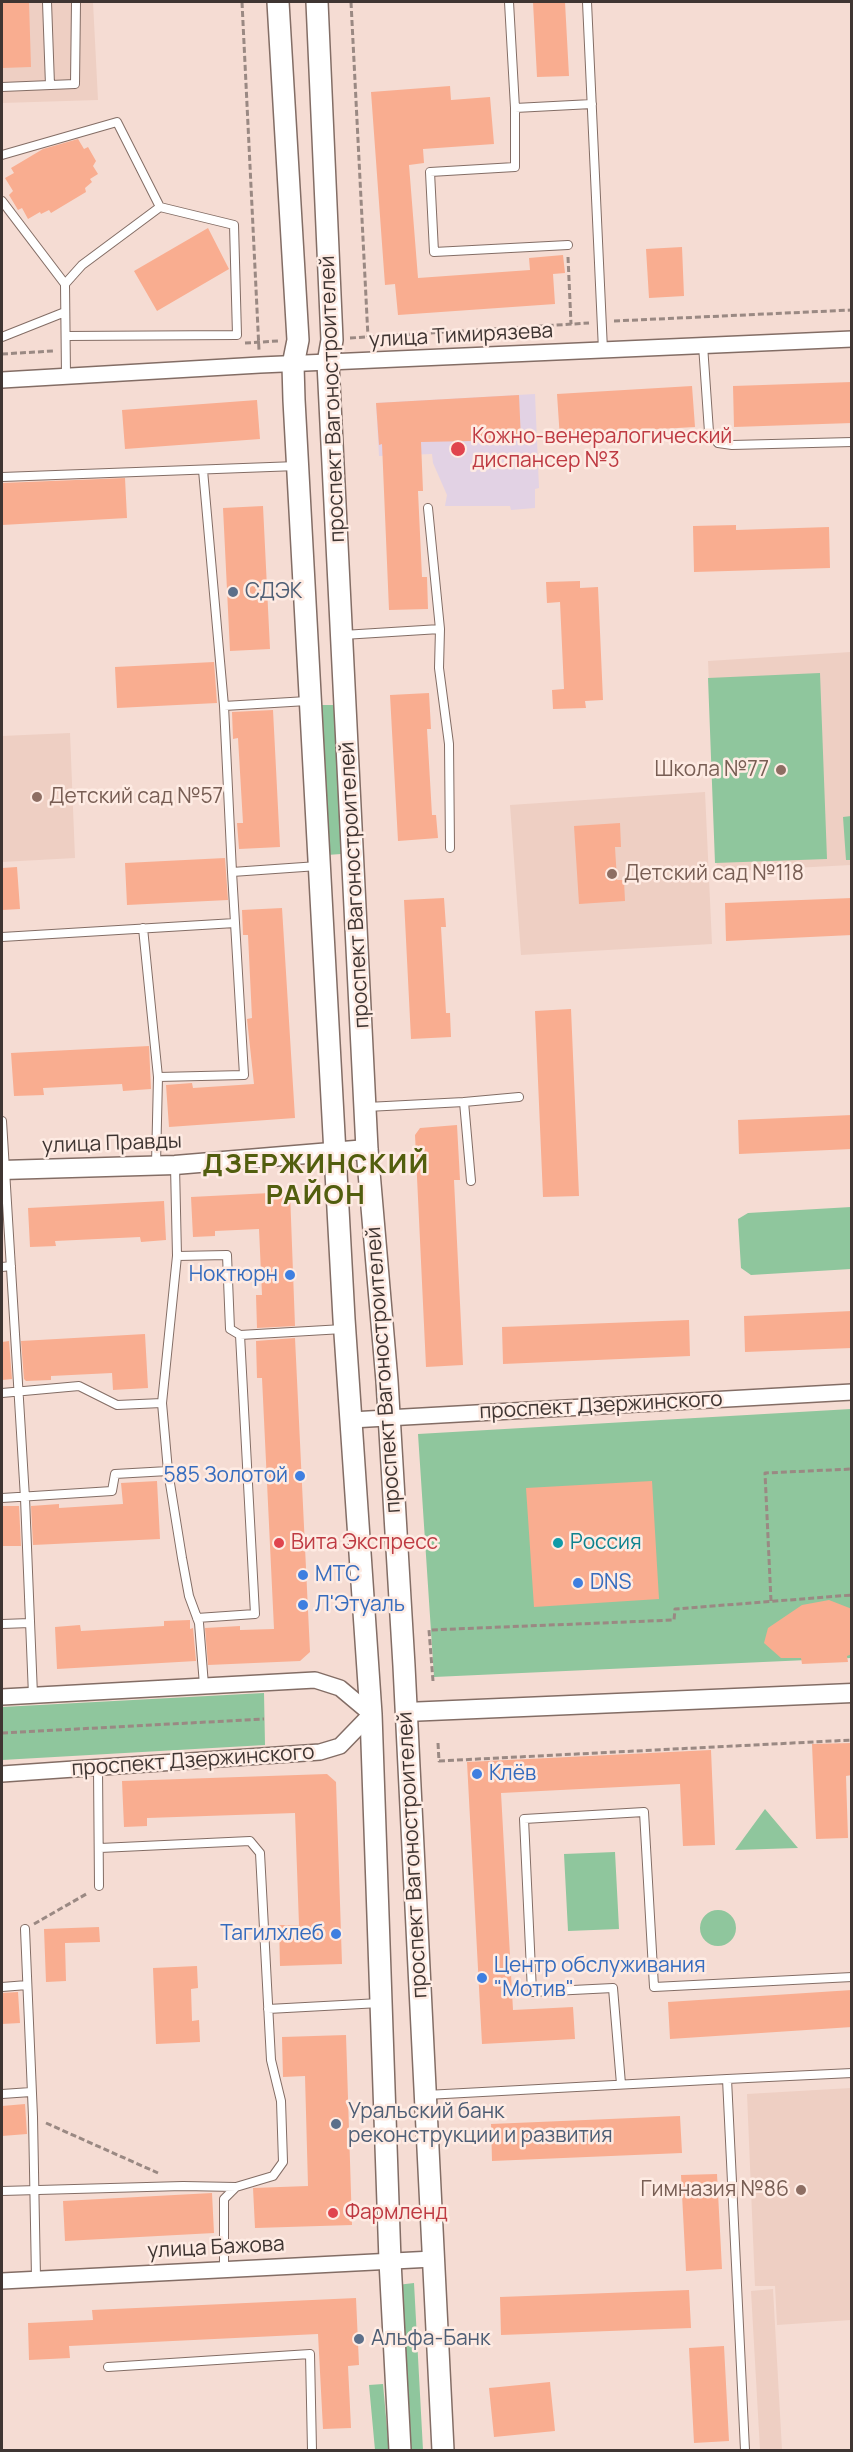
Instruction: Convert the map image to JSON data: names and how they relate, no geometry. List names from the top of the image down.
{
  "streets": {
    "main road": ["проспект Вагоностроителей"],
    "street": [
      "улица Тимирязева",
      "улица Правды",
      "проспект Дзержинского",
      "улица Бажова"
    ]
  },
  "crossings": [
    ["улица Тимирязева", "проспект Вагоностроителей"],
    ["проспект Вагоностроителей", "улица Правды"],
    ["проспект Вагоностроителей", "проспект Дзержинского"],
    ["проспект Вагоностроителей", "улица Бажова"]
  ],
  "districts": ["ДЗЕРЖИНСКИЙ РАЙОН"],
  "places": [
    "Кожно-венералогический диспансер №3",
    "СДЭК",
    "Школа №77",
    "Детский сад №57",
    "Детский сад №118",
    "Ноктюрн",
    "585 Золотой",
    "Вита Экспресс",
    "Россия",
    "МТС",
    "DNS",
    "Л'Этуаль",
    "Клёв",
    "Тагилхлеб",
    "Центр обслуживания \"Мотив\"",
    "Уральский банк реконструкции и развития",
    "Гимназия №86",
    "Фармленд",
    "Альфа-Банк"
  ]
}
